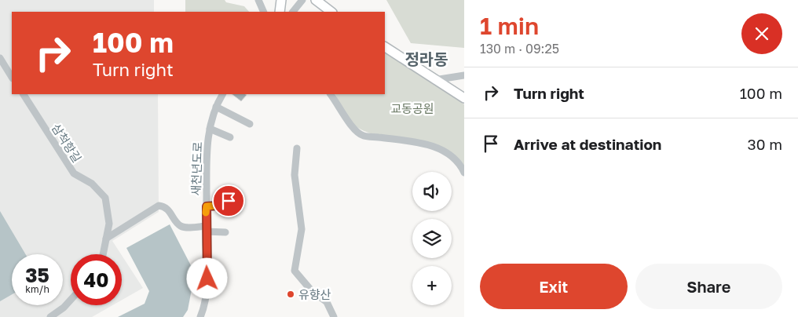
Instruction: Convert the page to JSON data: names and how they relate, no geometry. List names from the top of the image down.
{
  "streets": {
    "street": ["삼척항길", "새천년도로"]
  },
  "districts": ["정라동"],
  "parks": ["교동공원"],
  "places": ["유향산"],
  "page": {
    "heading": ["1 min", "130 m · 09:25"],
    "turn": ["100 m", "Turn right"],
    "list": [
      {
        "name": "Turn right",
        "value": "100 m"
      },
      {
        "name": "Arrive at destination",
        "value": "30 m"
      }
    ],
    "map_buttons": "+",
    "speed": "35 km/h",
    "limit": "40",
    "buttons": ["Exit", "Share"]
  }
}
